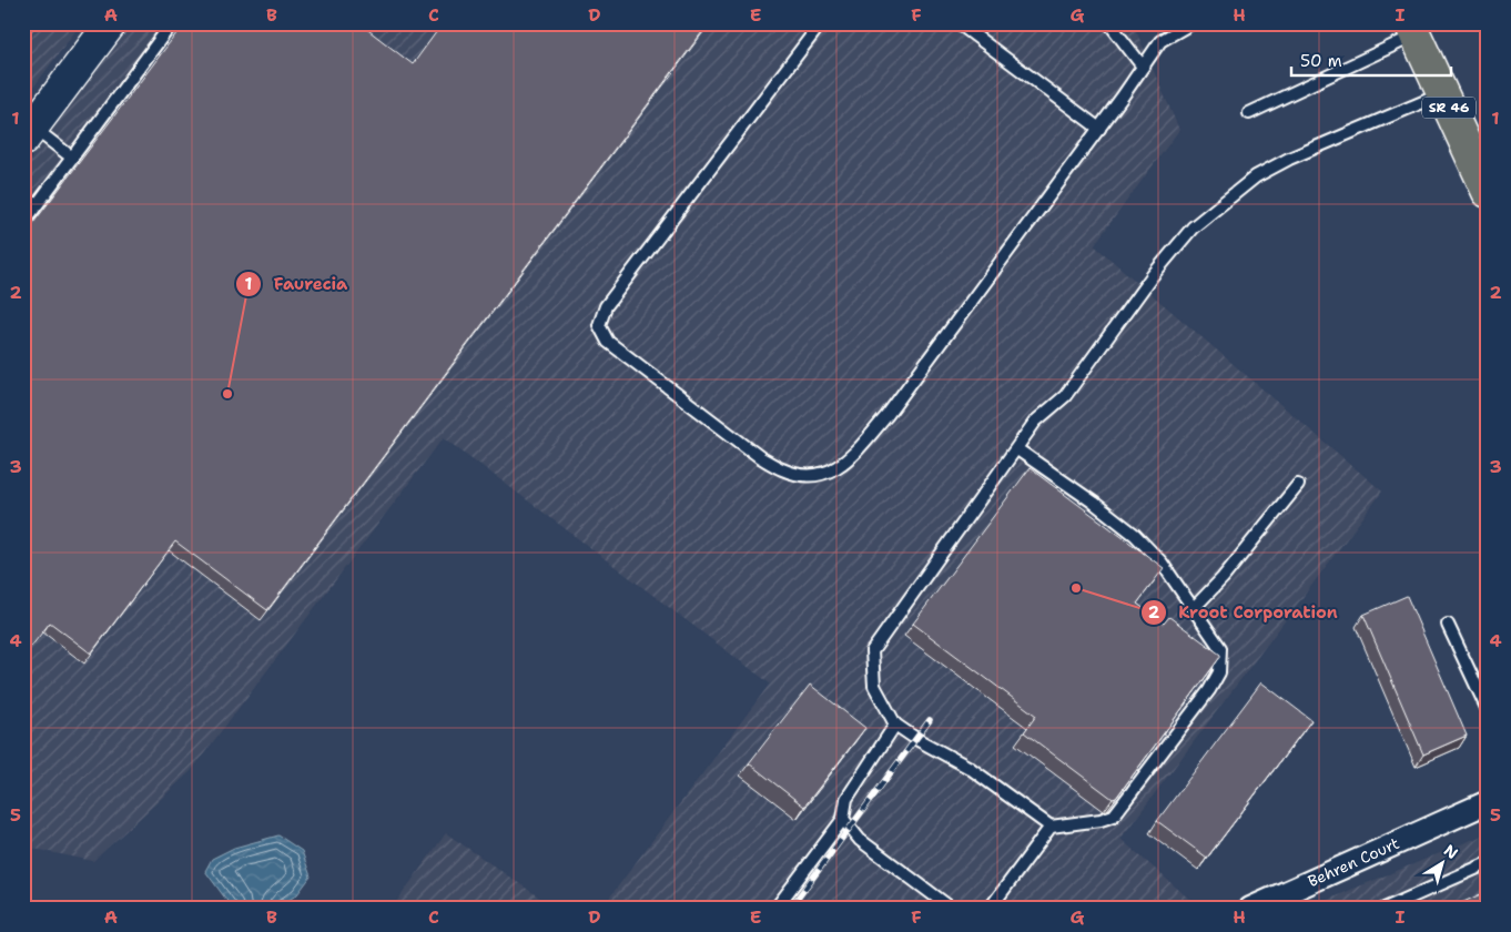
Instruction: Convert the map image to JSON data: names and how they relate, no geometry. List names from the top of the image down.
{
  "streets": {
    "highway": ["SR 46"],
    "street": ["Behren Court"]
  },
  "places": ["Faurecia", "Kroot Corporation"],
  "scale_bar": "50 m",
  "north": "top right",
  "grid": {
    "columns": [
      "A",
      "B",
      "C",
      "D",
      "E",
      "F",
      "G",
      "H",
      "I"
    ],
    "rows": [
      "1",
      "2",
      "3",
      "4",
      "5"
    ]
  }
}
